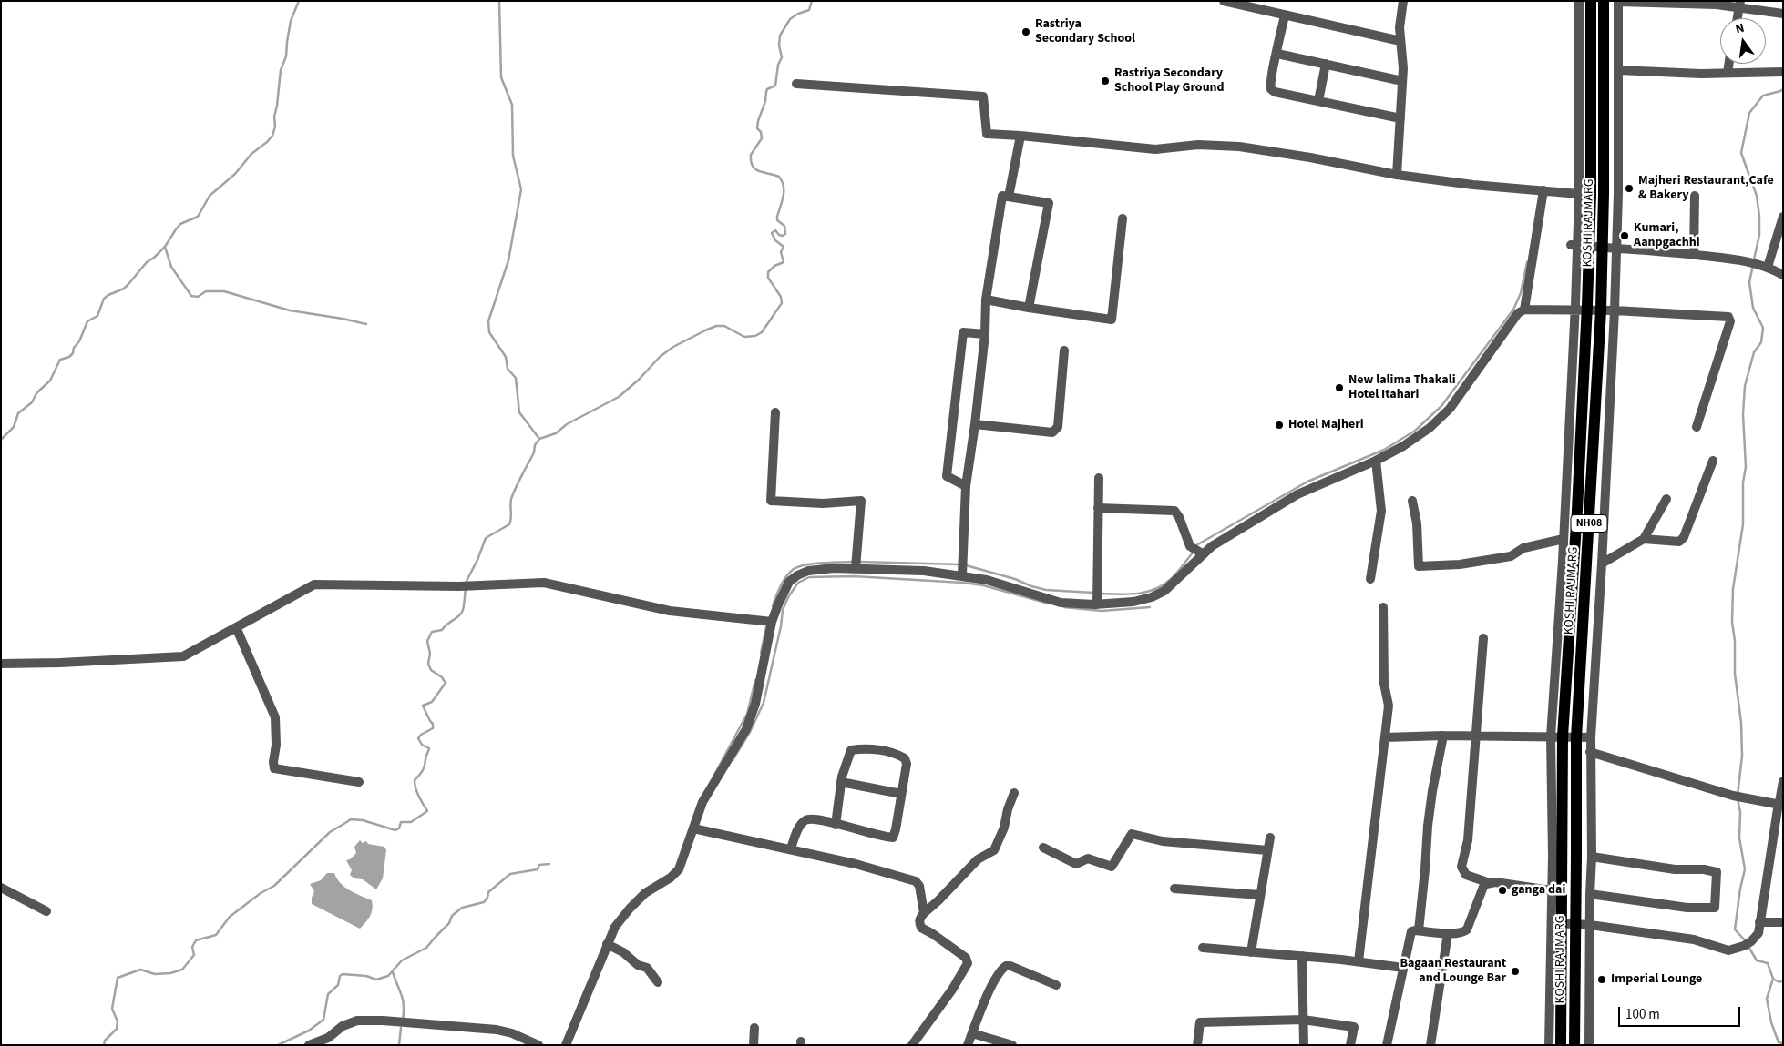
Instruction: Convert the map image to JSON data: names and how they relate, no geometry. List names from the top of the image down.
{
  "streets": {
    "main road": ["KOSHI RAJMARG", "NH08"]
  },
  "places": [
    "Rastriya Secondary School",
    "Rastriya Secondary School Play Ground",
    "Majheri Restaurant,Cafe & Bakery",
    "Kumari, Aanpgachhi",
    "New lalima Thakali Hotel Itahari",
    "Hotel Majheri",
    "ganga dai",
    "Bagaan Restaurant and Lounge Bar",
    "Imperial Lounge"
  ],
  "scale_bar": "100 m",
  "north": "top"
}
